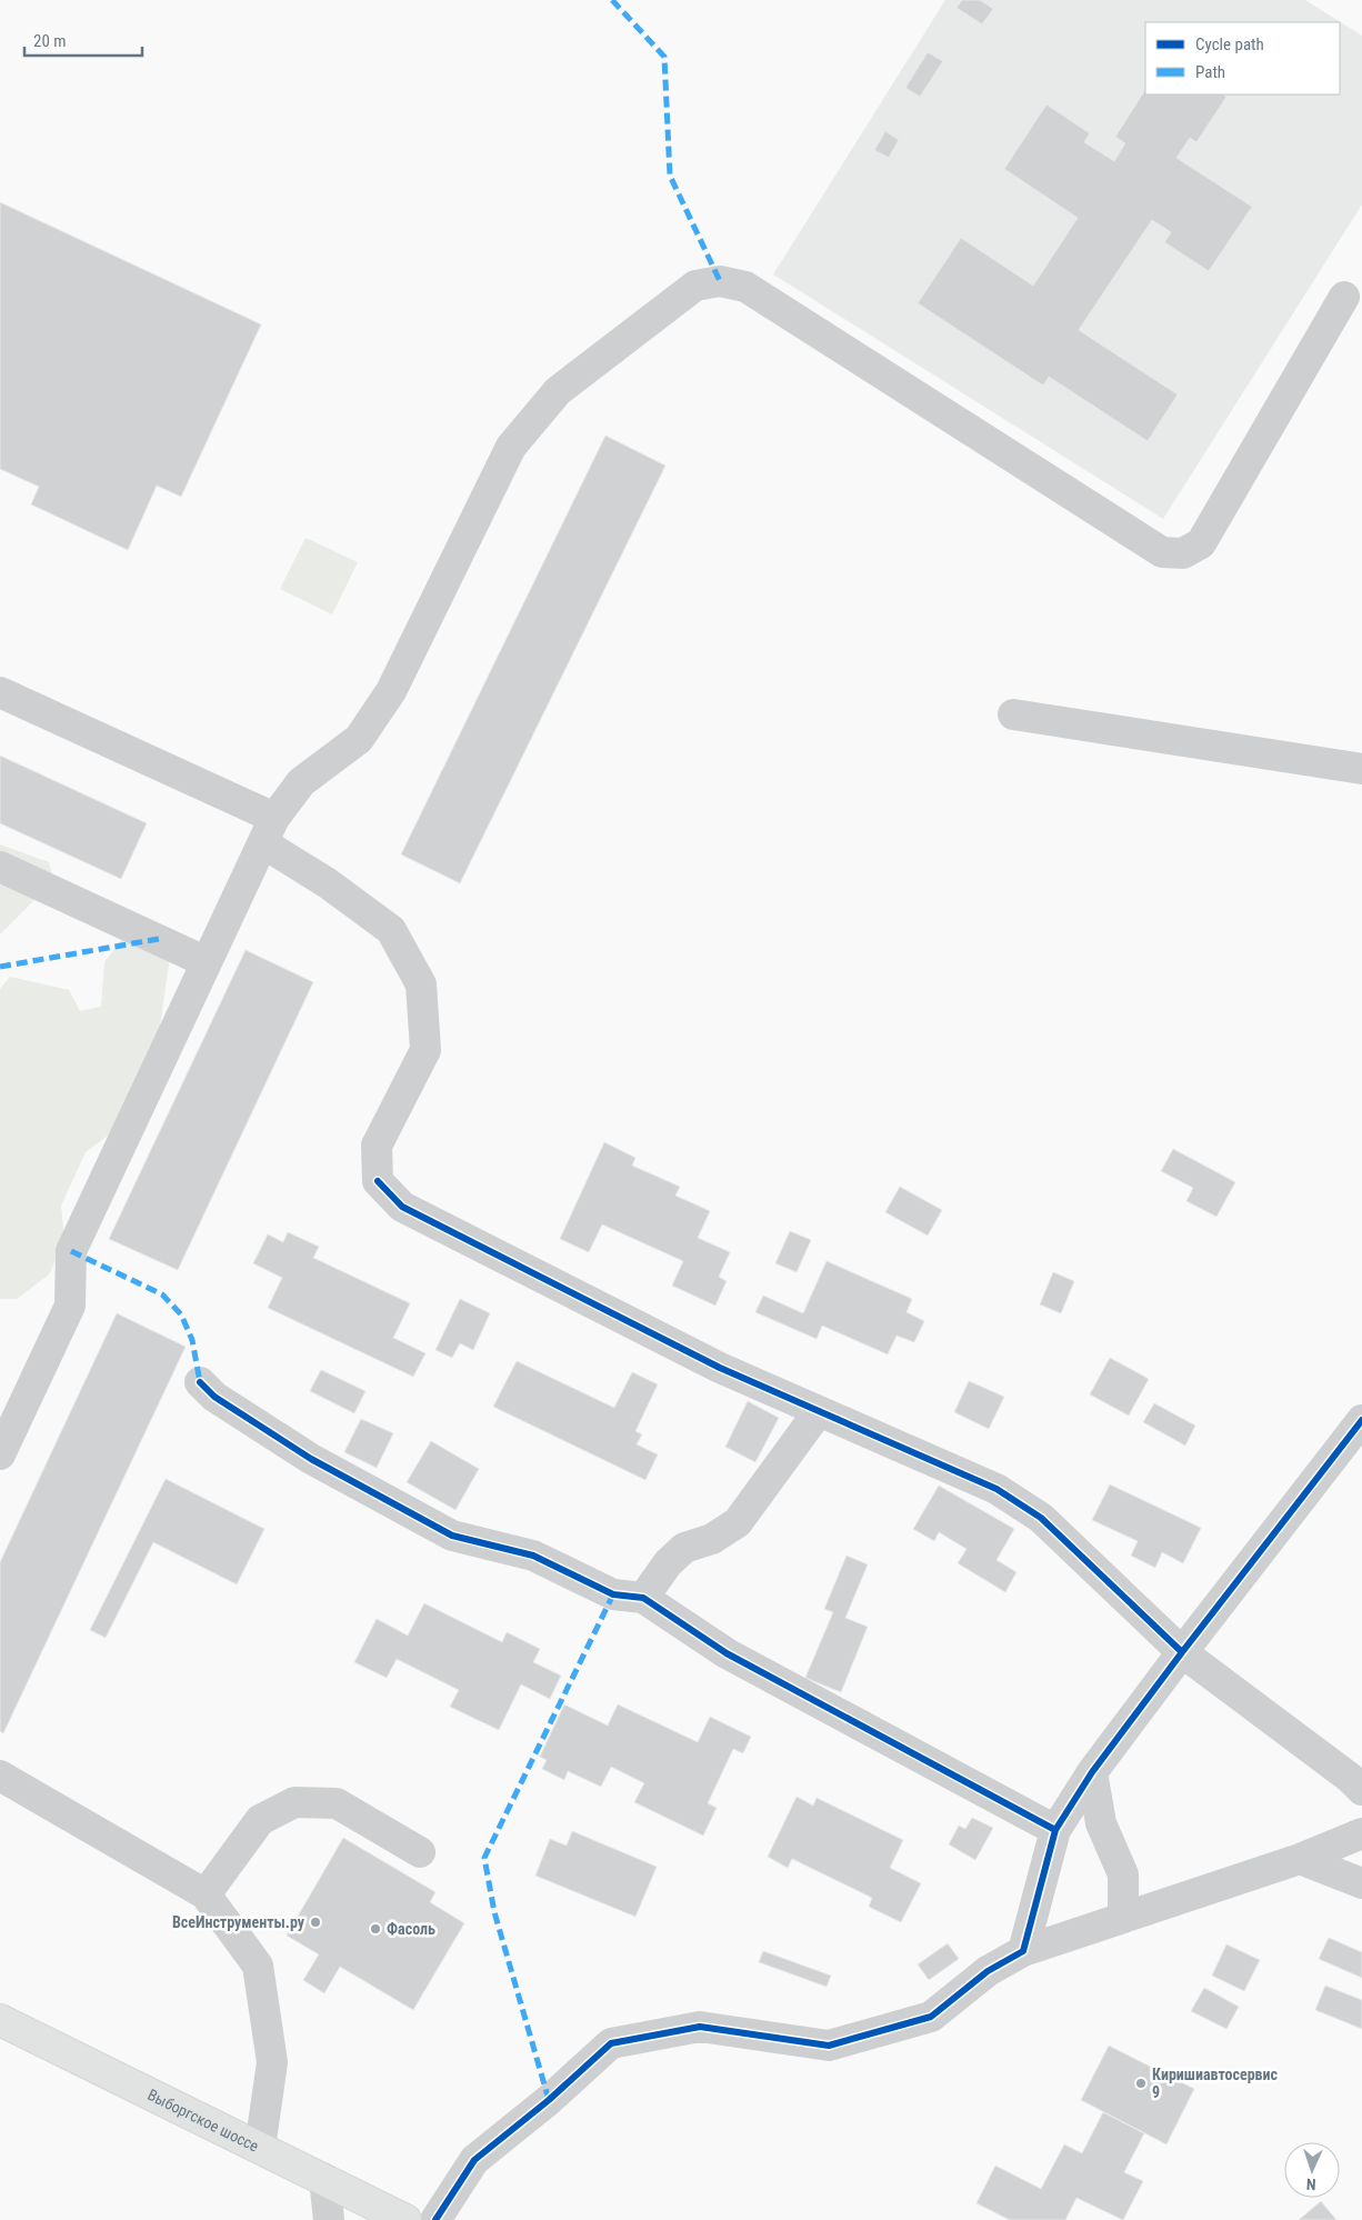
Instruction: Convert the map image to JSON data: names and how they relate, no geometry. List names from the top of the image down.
{
  "streets": {
    "main road": ["Выборгское шоссе"]
  },
  "places": ["ВсеИнструменты.ру", "Фасоль", "Киришиавтосервис 9"],
  "legend": ["Cycle path", "Path"],
  "scale_bar": "20 m",
  "north": "bottom"
}
